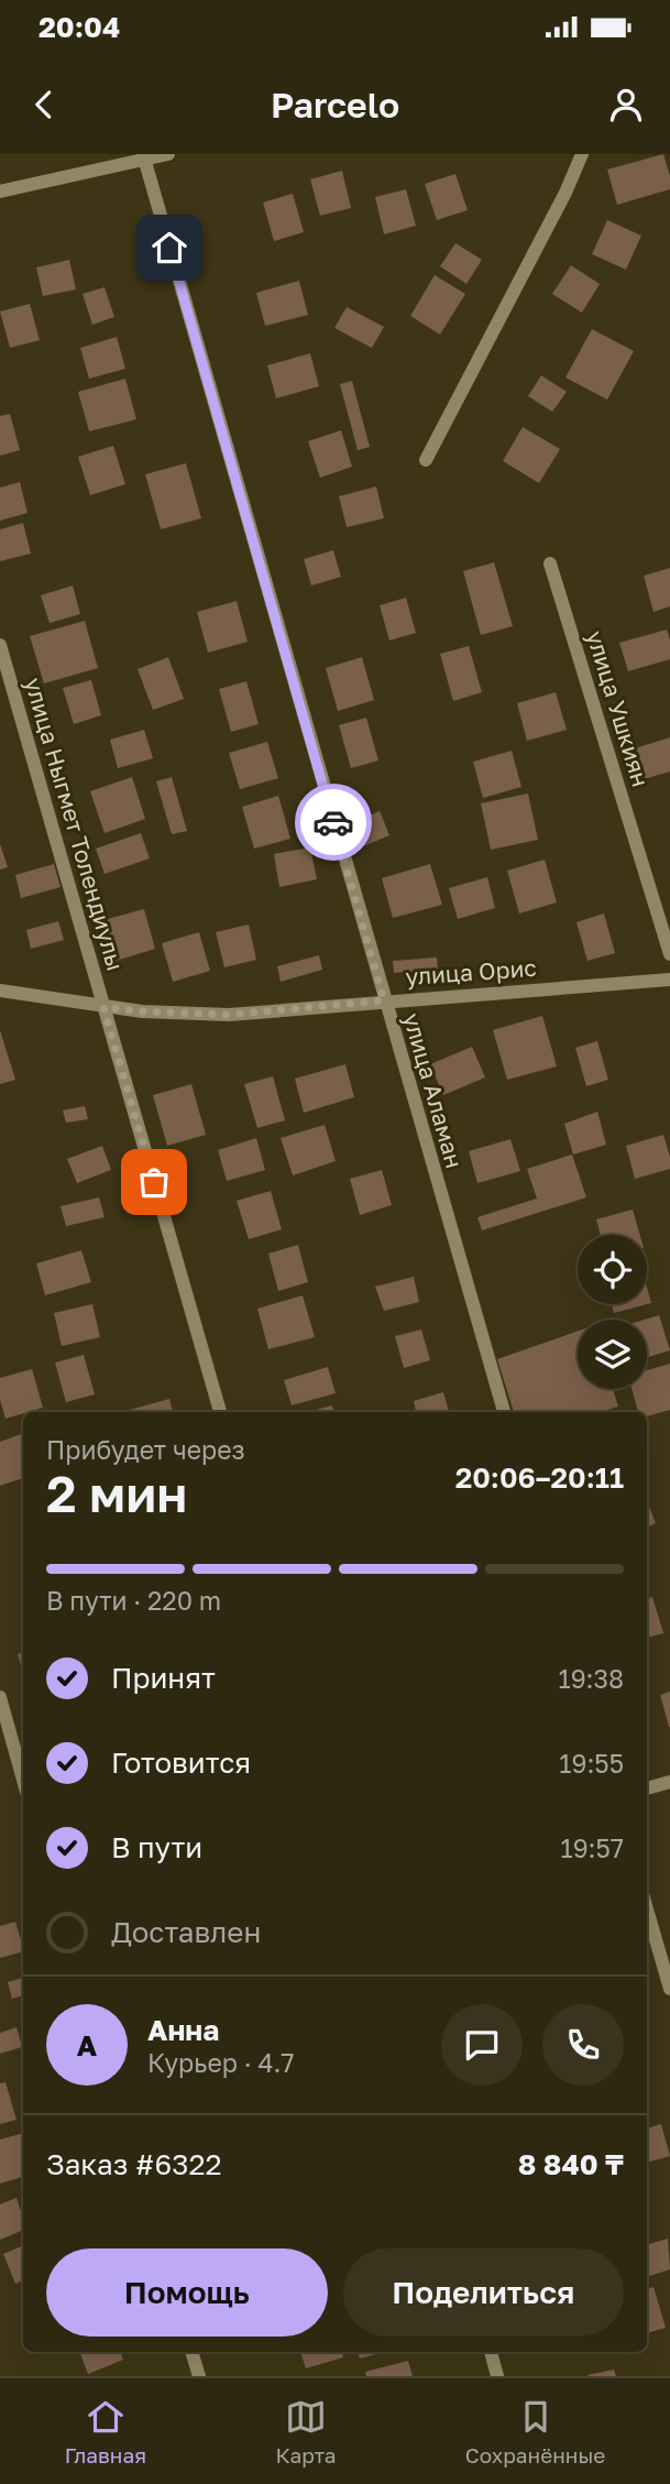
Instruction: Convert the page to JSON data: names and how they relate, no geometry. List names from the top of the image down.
{
  "streets": {
    "street": [
      "улица Ушкиян",
      "улица Ныгмет Толендиулы",
      "улица Орис",
      "улица Аламан"
    ]
  },
  "crossings": [
    ["улица Ныгмет Толендиулы", "улица Орис"],
    ["улица Орис", "улица Аламан"]
  ],
  "page": {
    "status": "20:04",
    "header": "Parcelo",
    "heading": ["2 мин", "Прибудет через", "20:06–20:11"],
    "panel": [
      "Анна",
      "Курьер · 4.7",
      "Заказ #6322",
      "8 840 ₸"
    ],
    "bar": "В пути · 220 m",
    "list": [
      ["Принят", "19:38"],
      ["Готовится", "19:55"],
      ["В пути", "19:57"],
      "Доставлен"
    ],
    "round": "А",
    "buttons": ["Помощь", "Поделиться"],
    "tabs": ["Главная", "Карта", "Сохранённые"]
  }
}
